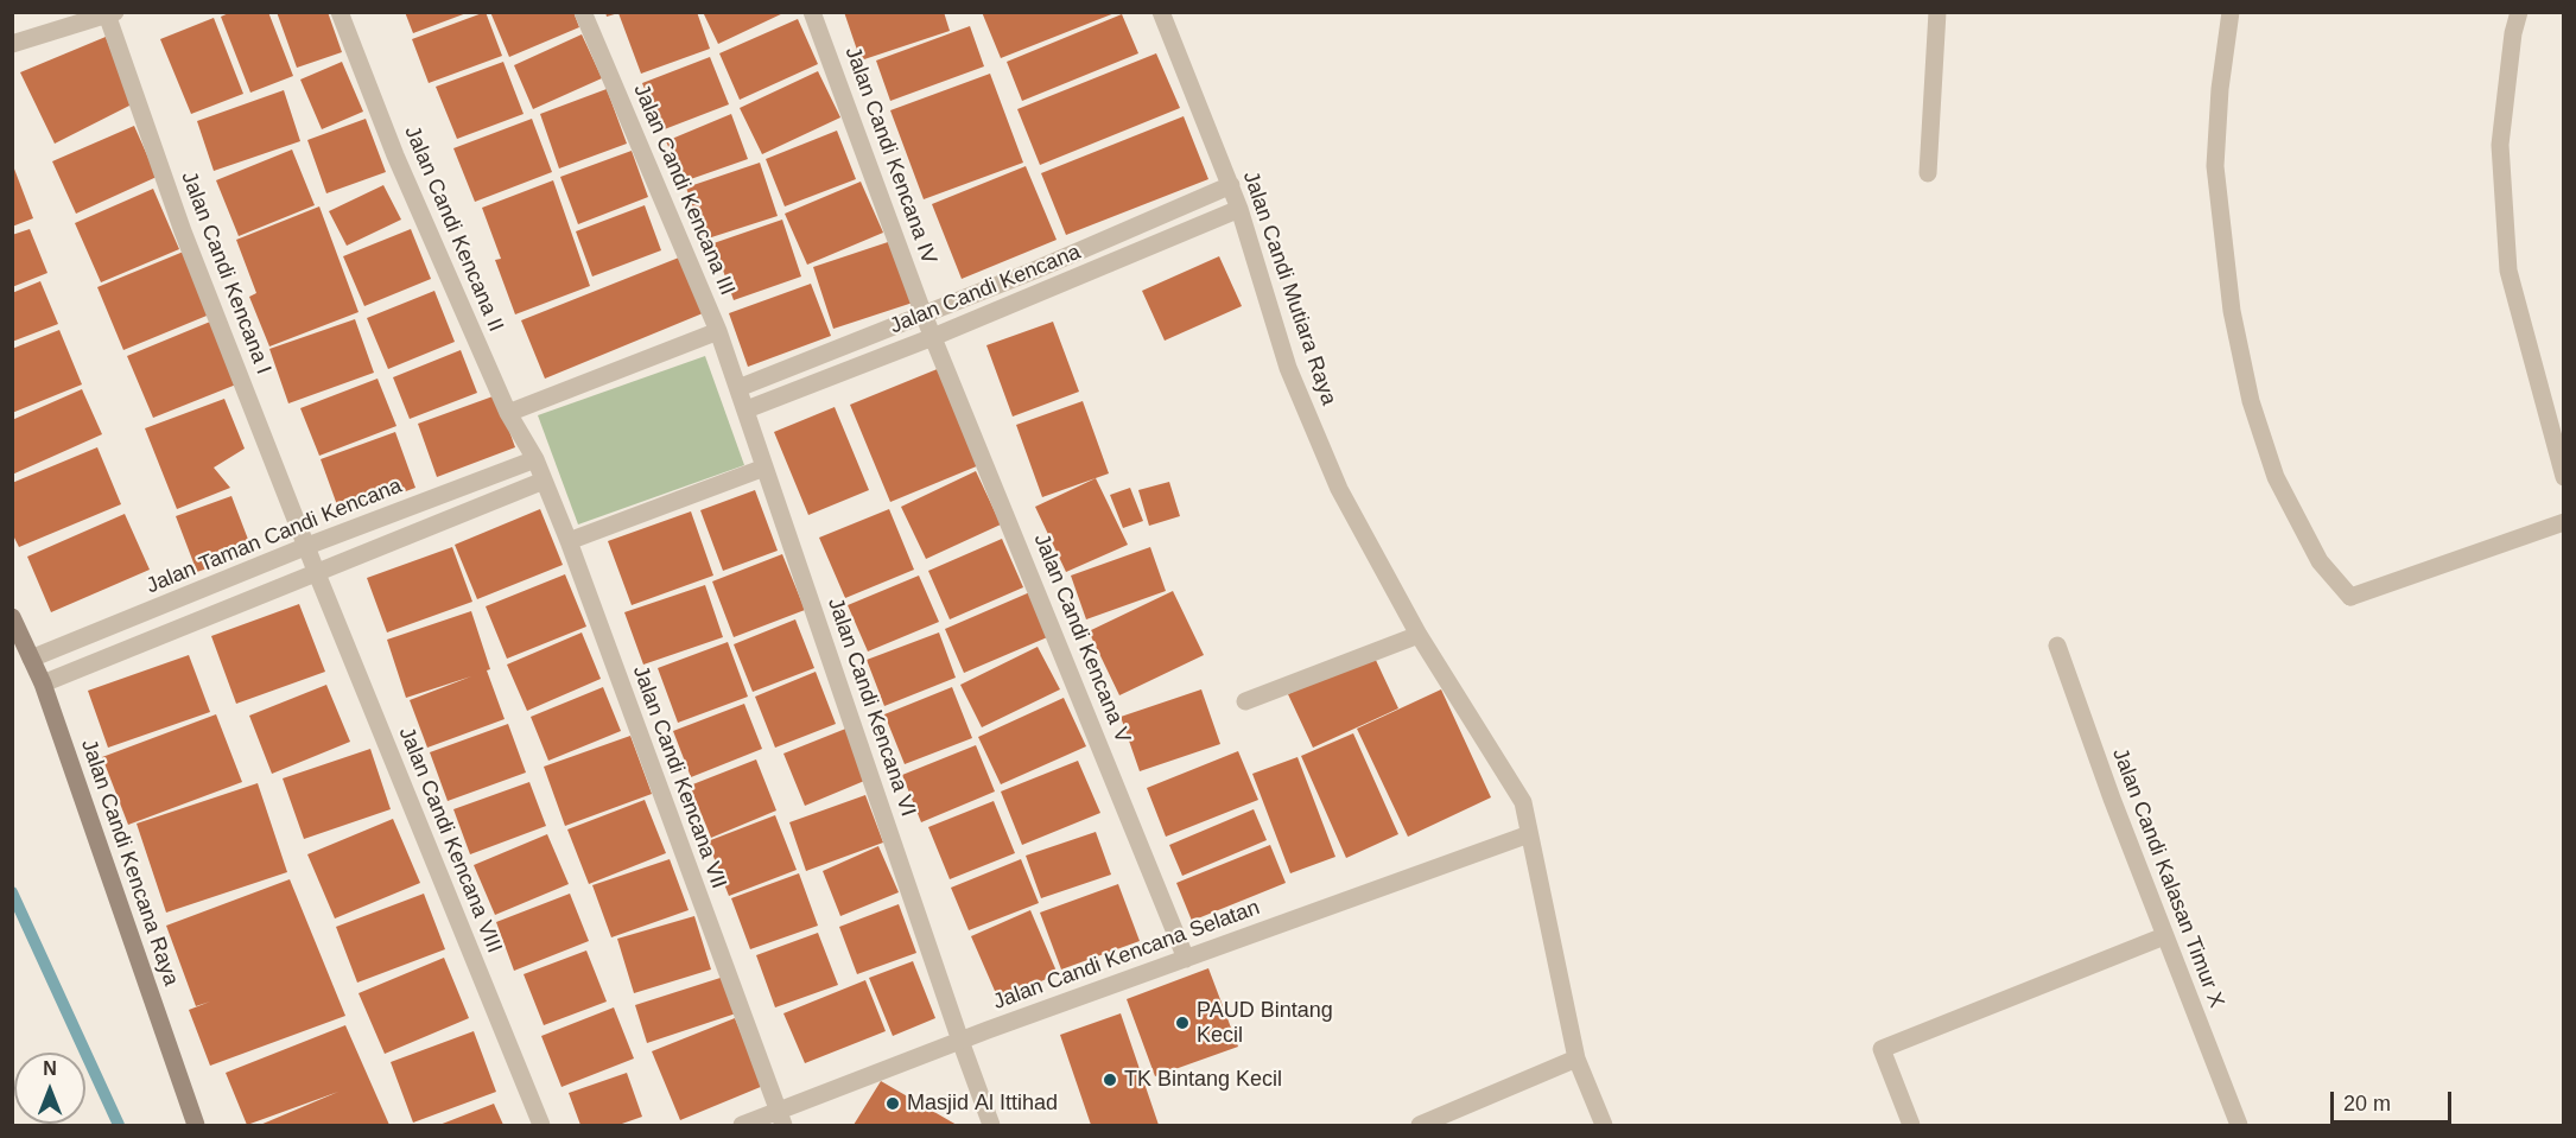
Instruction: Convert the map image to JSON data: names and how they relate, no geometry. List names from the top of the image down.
{
  "streets": {
    "street": [
      "Jalan Candi Kencana IV",
      "Jalan Candi Kencana III",
      "Jalan Candi Kencana II",
      "Jalan Candi Kencana I",
      "Jalan Candi Mutiara Raya",
      "Jalan Candi Kencana",
      "Jalan Taman Candi Kencana",
      "Jalan Candi Kencana V",
      "Jalan Candi Kencana VI",
      "Jalan Candi Kencana VII",
      "Jalan Candi Kencana VIII",
      "Jalan Candi Kencana Raya",
      "Jalan Candi Kalasan Timur X",
      "Jalan Candi Kencana Selatan"
    ]
  },
  "crossings": [
    ["Jalan Candi Kencana IV", "Jalan Candi Kencana"],
    ["Jalan Candi Kencana IV", "Jalan Candi Kencana V"],
    ["Jalan Candi Kencana III", "Jalan Candi Kencana"],
    ["Jalan Candi Kencana III", "Jalan Candi Kencana VI"],
    ["Jalan Candi Kencana II", "Jalan Taman Candi Kencana"],
    ["Jalan Candi Kencana II", "Jalan Candi Kencana VII"],
    ["Jalan Candi Kencana I", "Jalan Taman Candi Kencana"],
    ["Jalan Candi Kencana I", "Jalan Candi Kencana VIII"],
    ["Jalan Candi Mutiara Raya", "Jalan Candi Kencana"],
    ["Jalan Candi Mutiara Raya", "Jalan Candi Kencana Selatan"],
    ["Jalan Candi Kencana", "Jalan Candi Kencana V"],
    ["Jalan Candi Kencana", "Jalan Candi Kencana VI"],
    ["Jalan Taman Candi Kencana", "Jalan Candi Kencana VII"],
    ["Jalan Taman Candi Kencana", "Jalan Candi Kencana Raya"],
    ["Jalan Candi Kencana V", "Jalan Candi Kencana Selatan"],
    ["Jalan Candi Kencana VI", "Jalan Candi Kencana Selatan"],
    ["Jalan Candi Kencana VII", "Jalan Candi Kencana Selatan"]
  ],
  "places": ["PAUD Bintang Kecil", "TK Bintang Kecil", "Masjid Al Ittihad"],
  "scale_bar": "20 m",
  "north": "top"
}
